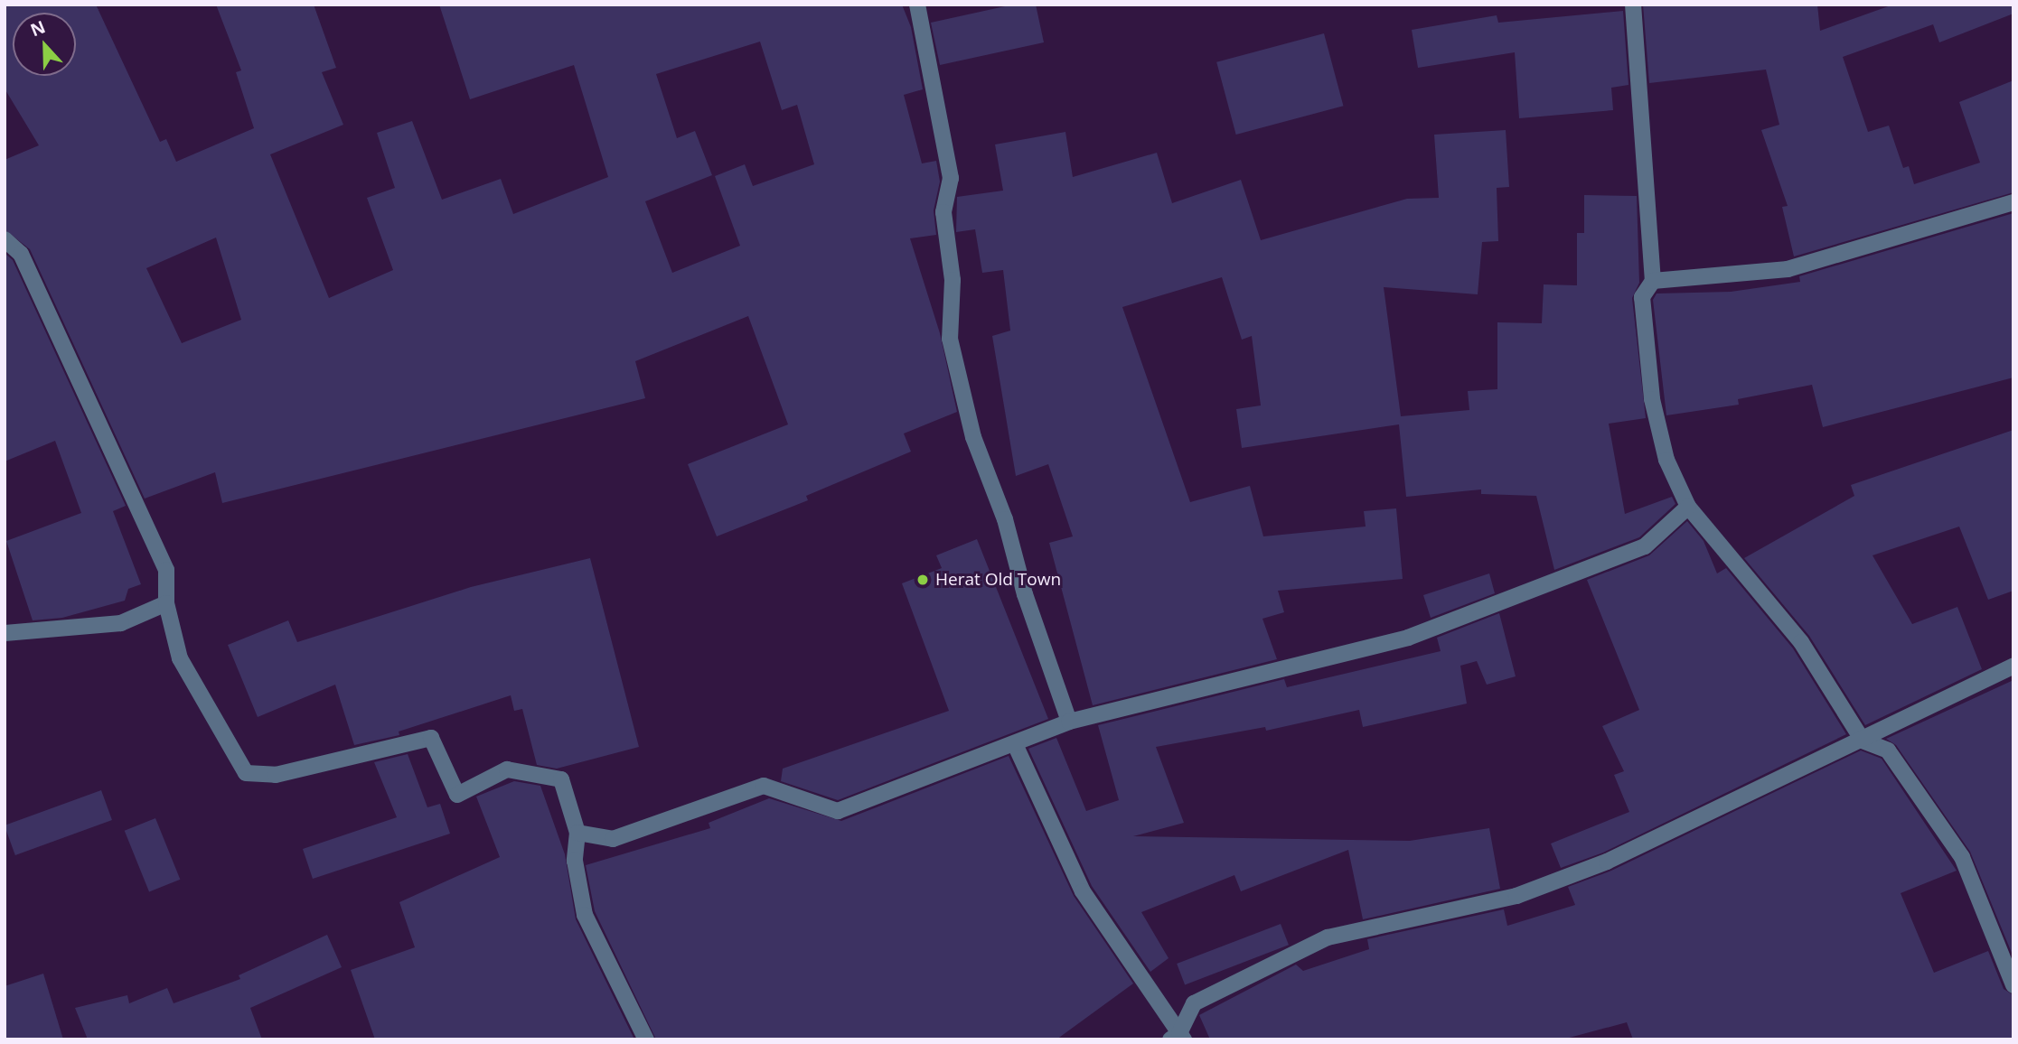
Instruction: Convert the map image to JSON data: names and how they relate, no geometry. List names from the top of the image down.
{
  "places": ["Herat Old Town"],
  "north": "top"
}
